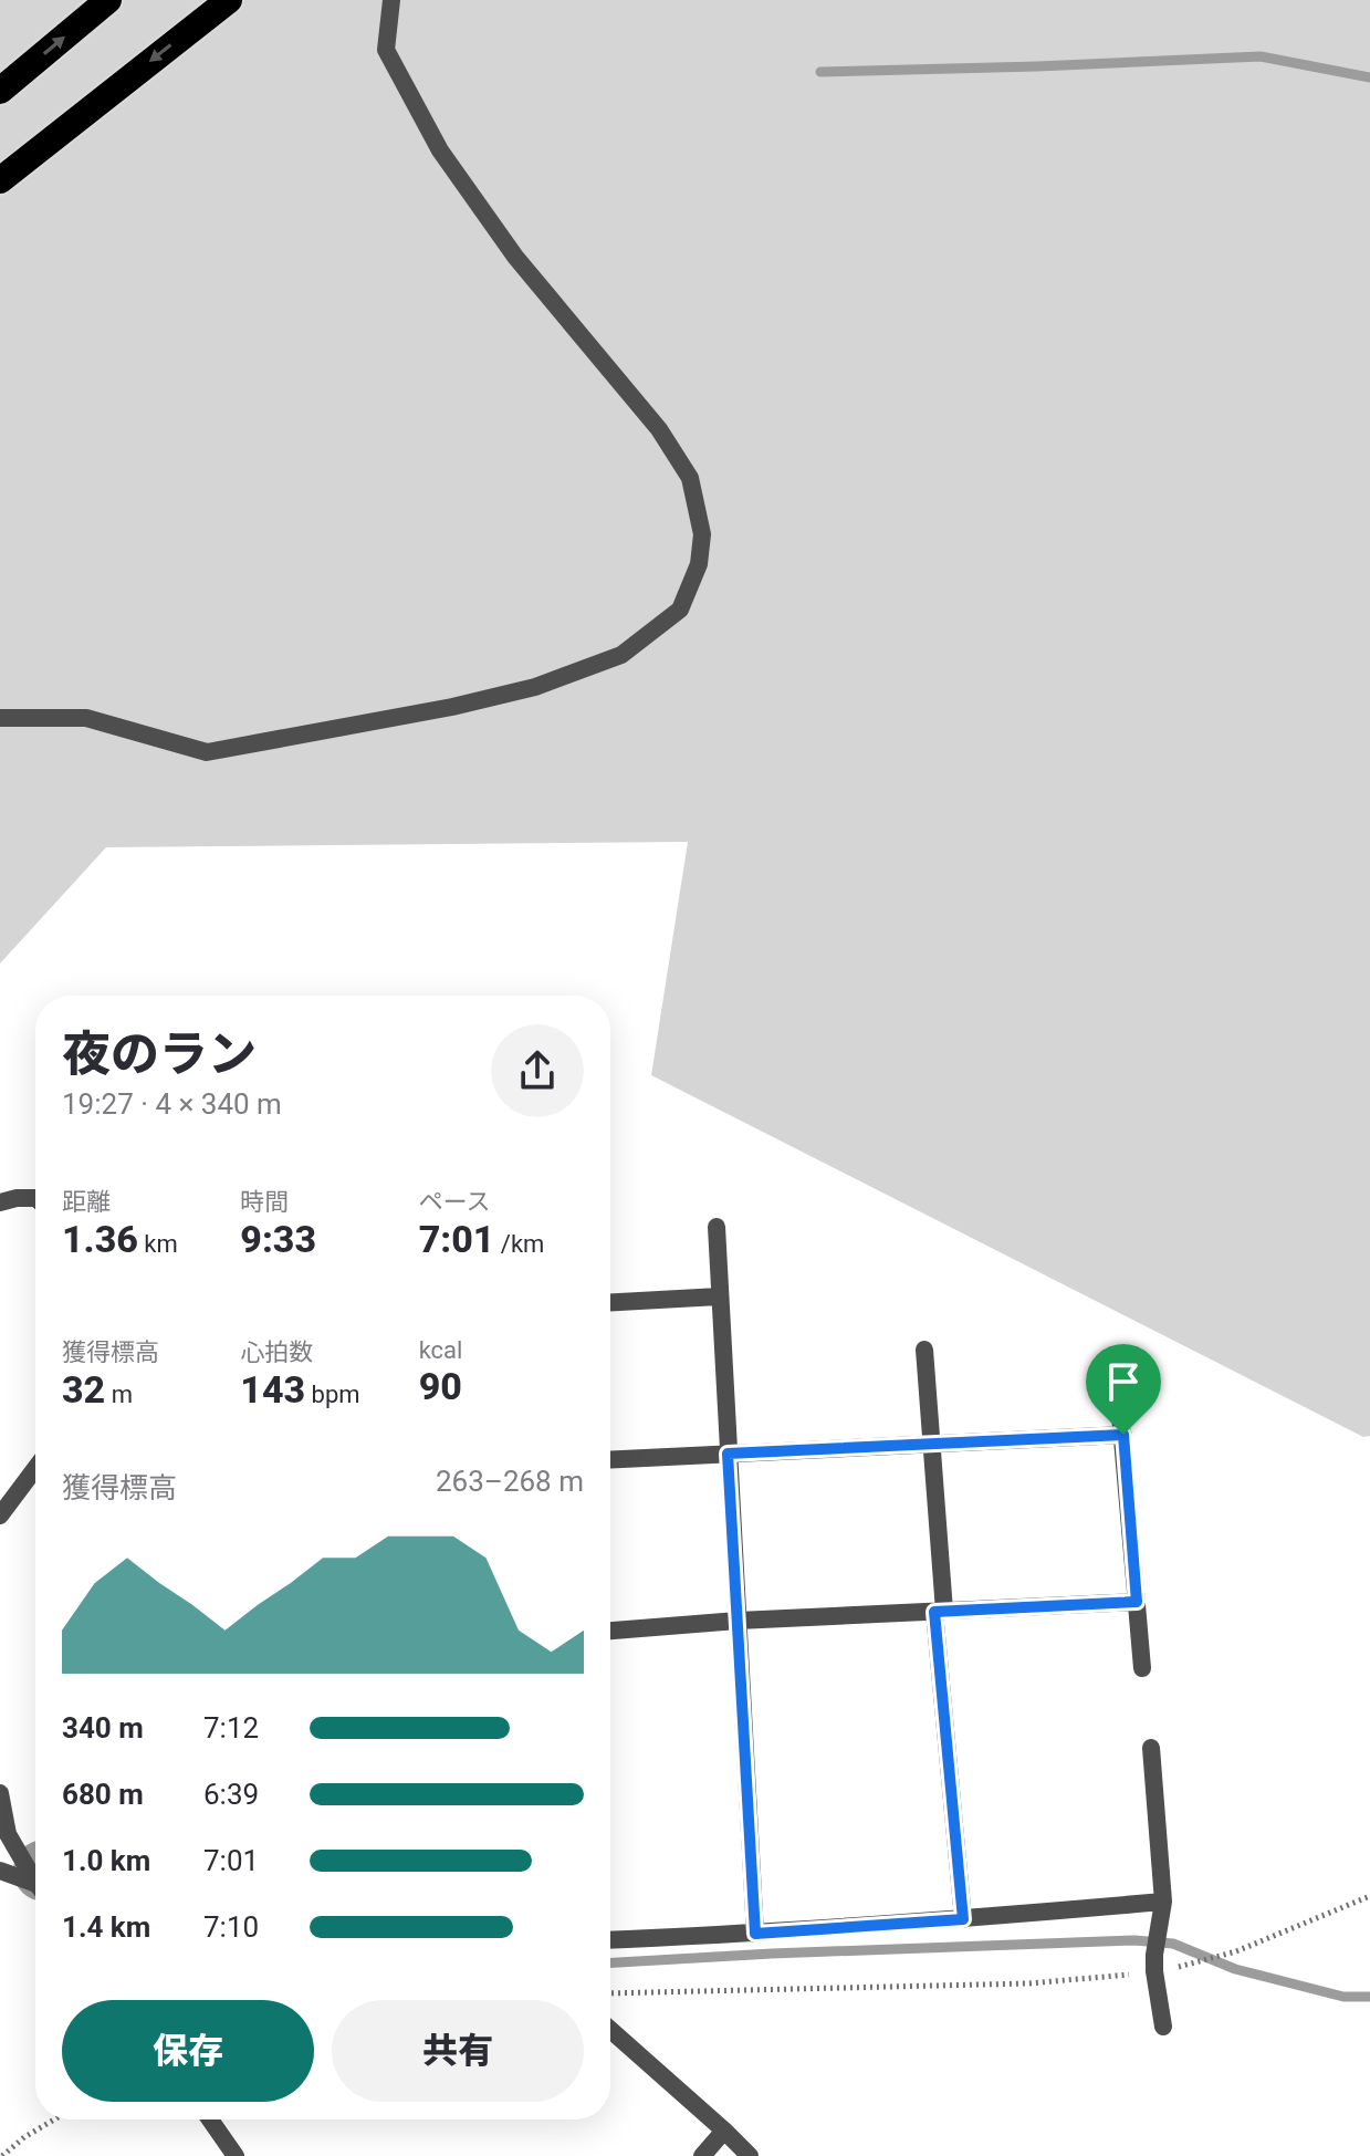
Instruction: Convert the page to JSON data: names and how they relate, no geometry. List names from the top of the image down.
{
  "page": {
    "heading": ["夜のラン", "19:27 · 4 × 340 m"],
    "stats": [
      ["距離", "1.36 km"],
      ["時間", "9:33"],
      ["ペース", "7:01 /km"],
      ["獲得標高", "32 m"],
      ["心拍数", "143 bpm"],
      ["kcal", "90"]
    ],
    "chart": ["獲得標高", "263–268 m"],
    "list": [
      {
        "name": "340 m",
        "note": "7:12"
      },
      {
        "name": "680 m",
        "note": "6:39"
      },
      {
        "name": "1.0 km",
        "note": "7:01"
      },
      {
        "name": "1.4 km",
        "note": "7:10"
      }
    ],
    "buttons": ["保存", "共有"]
  }
}
